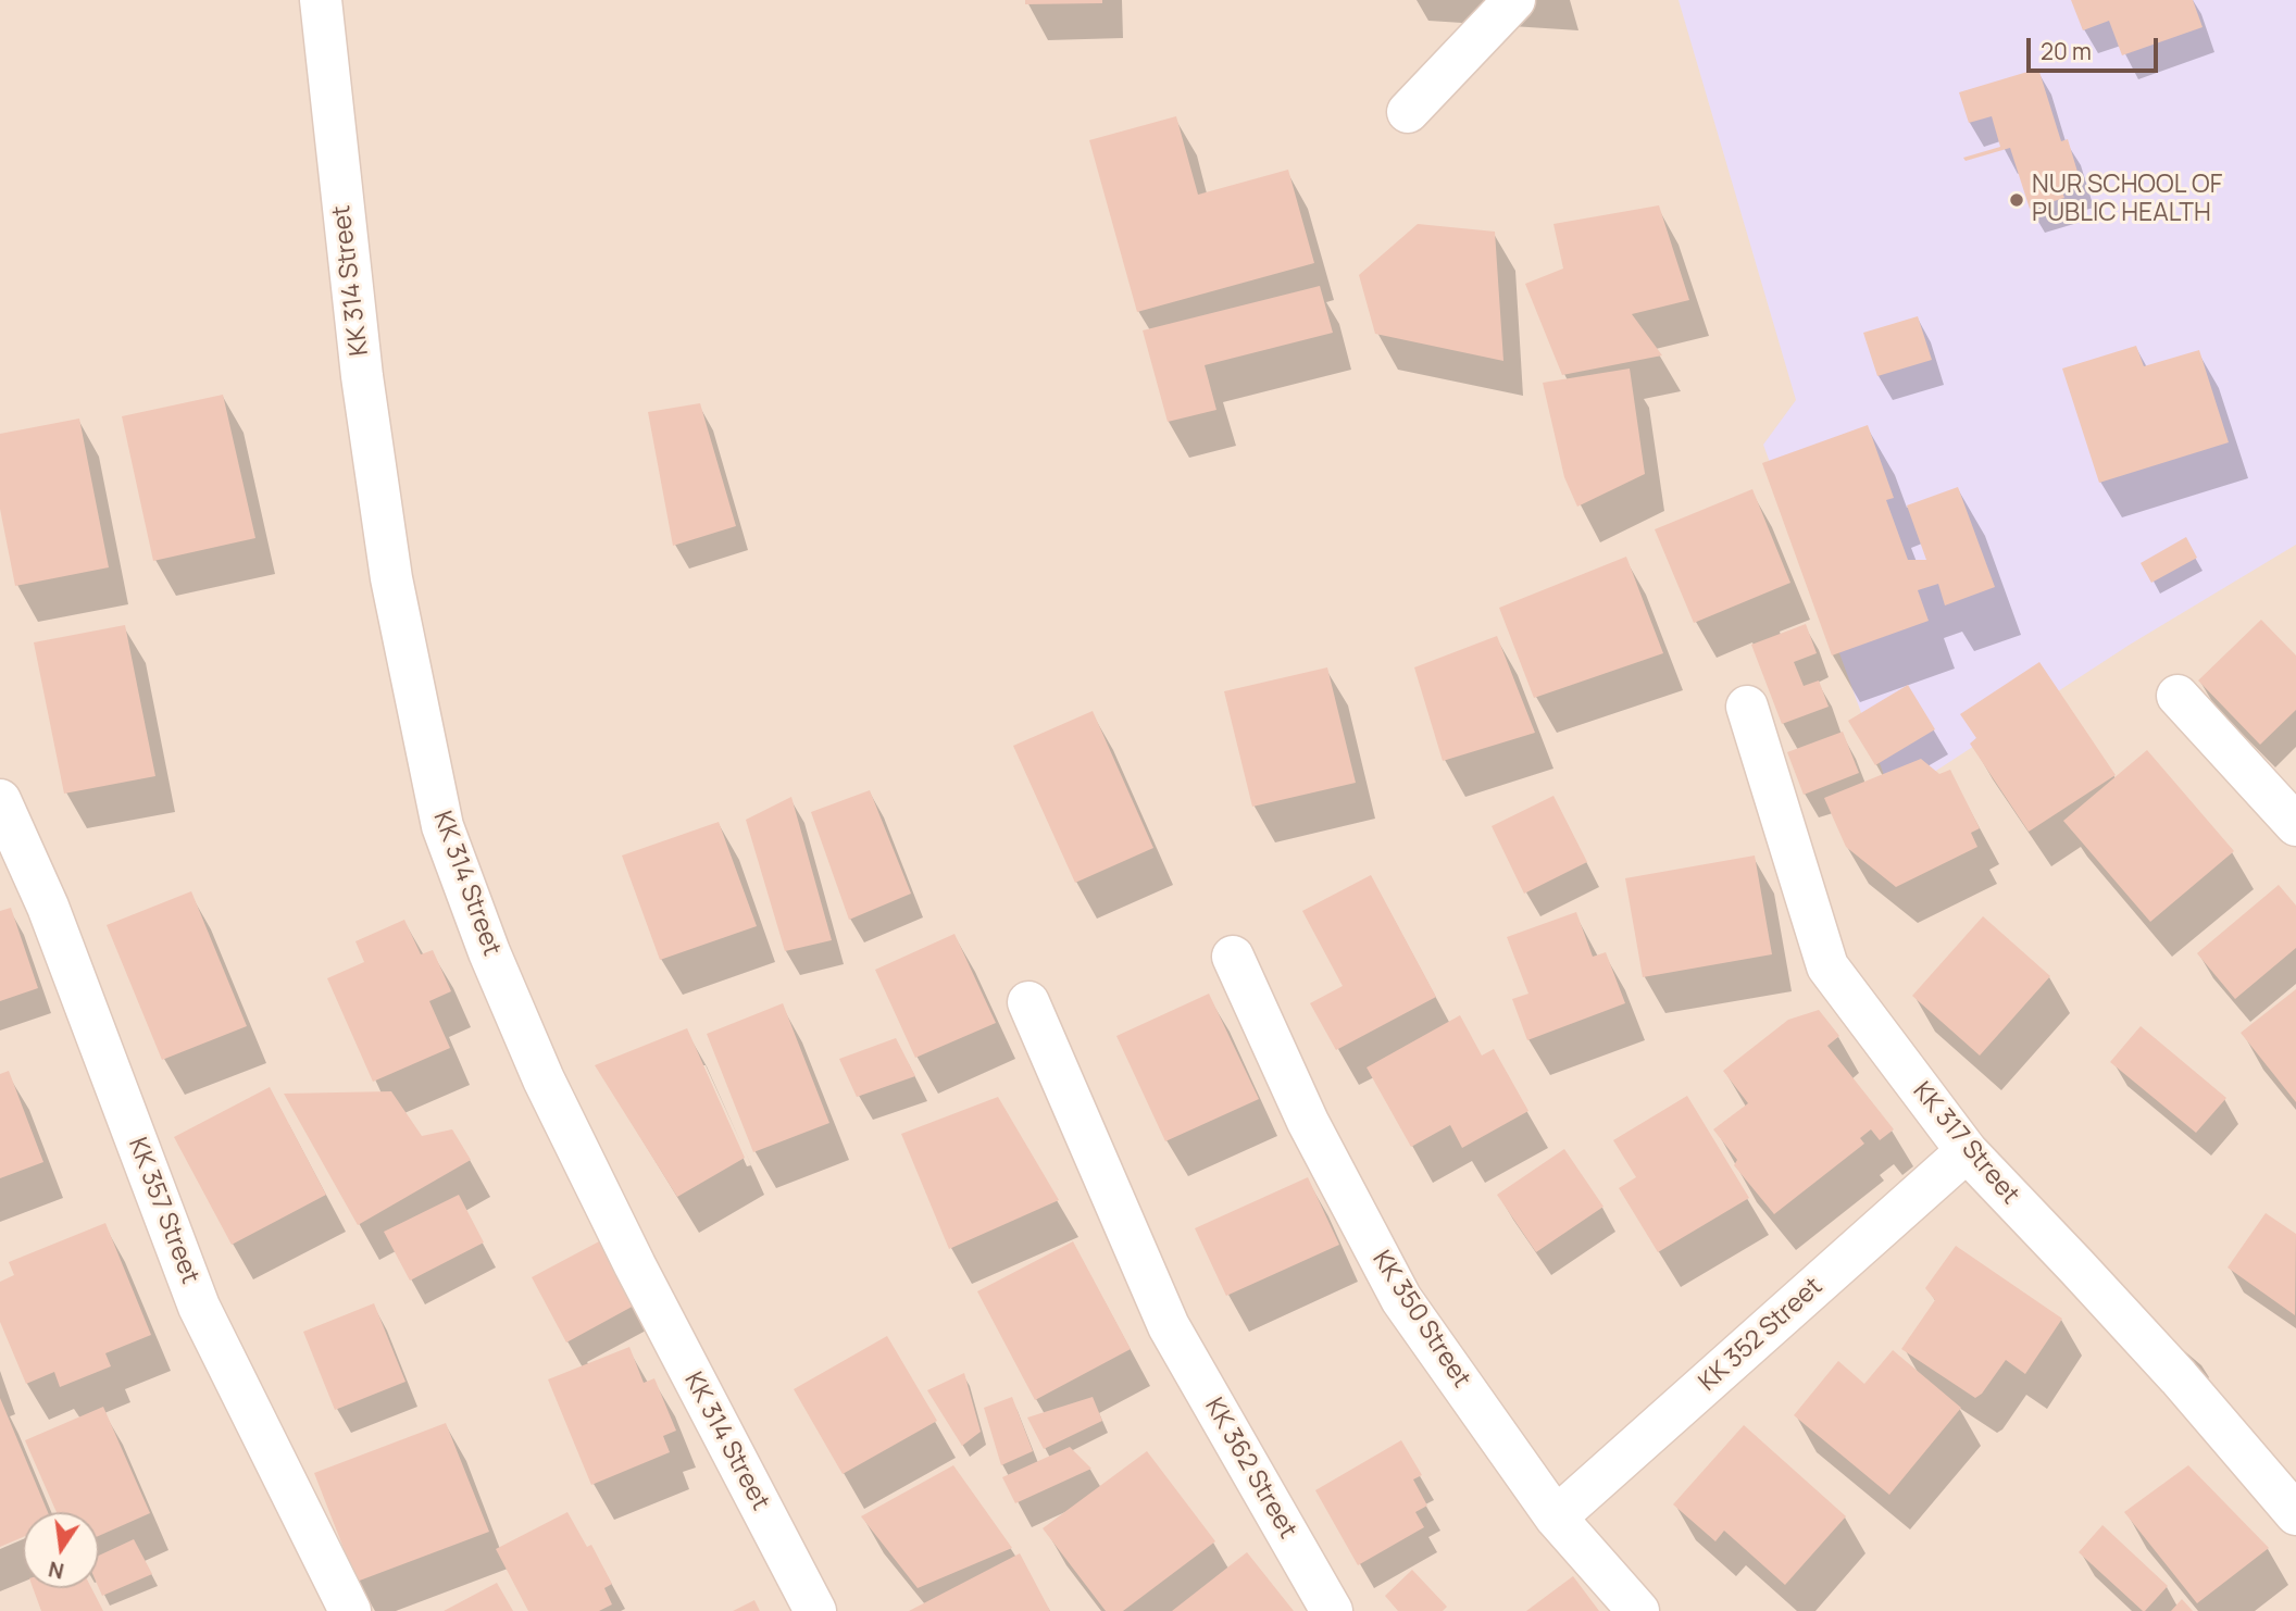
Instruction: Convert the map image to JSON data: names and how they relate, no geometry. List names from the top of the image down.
{
  "streets": {
    "street": [
      "KK 314 Street",
      "KK 317 Street",
      "KK 357 Street",
      "KK 350 Street",
      "KK 352 Street",
      "KK 362 Street"
    ]
  },
  "crossings": [
    ["KK 317 Street", "KK 352 Street"],
    ["KK 350 Street", "KK 352 Street"]
  ],
  "places": ["NUR SCHOOL OF PUBLIC HEALTH"],
  "scale_bar": "20 m",
  "north": "bottom"
}
